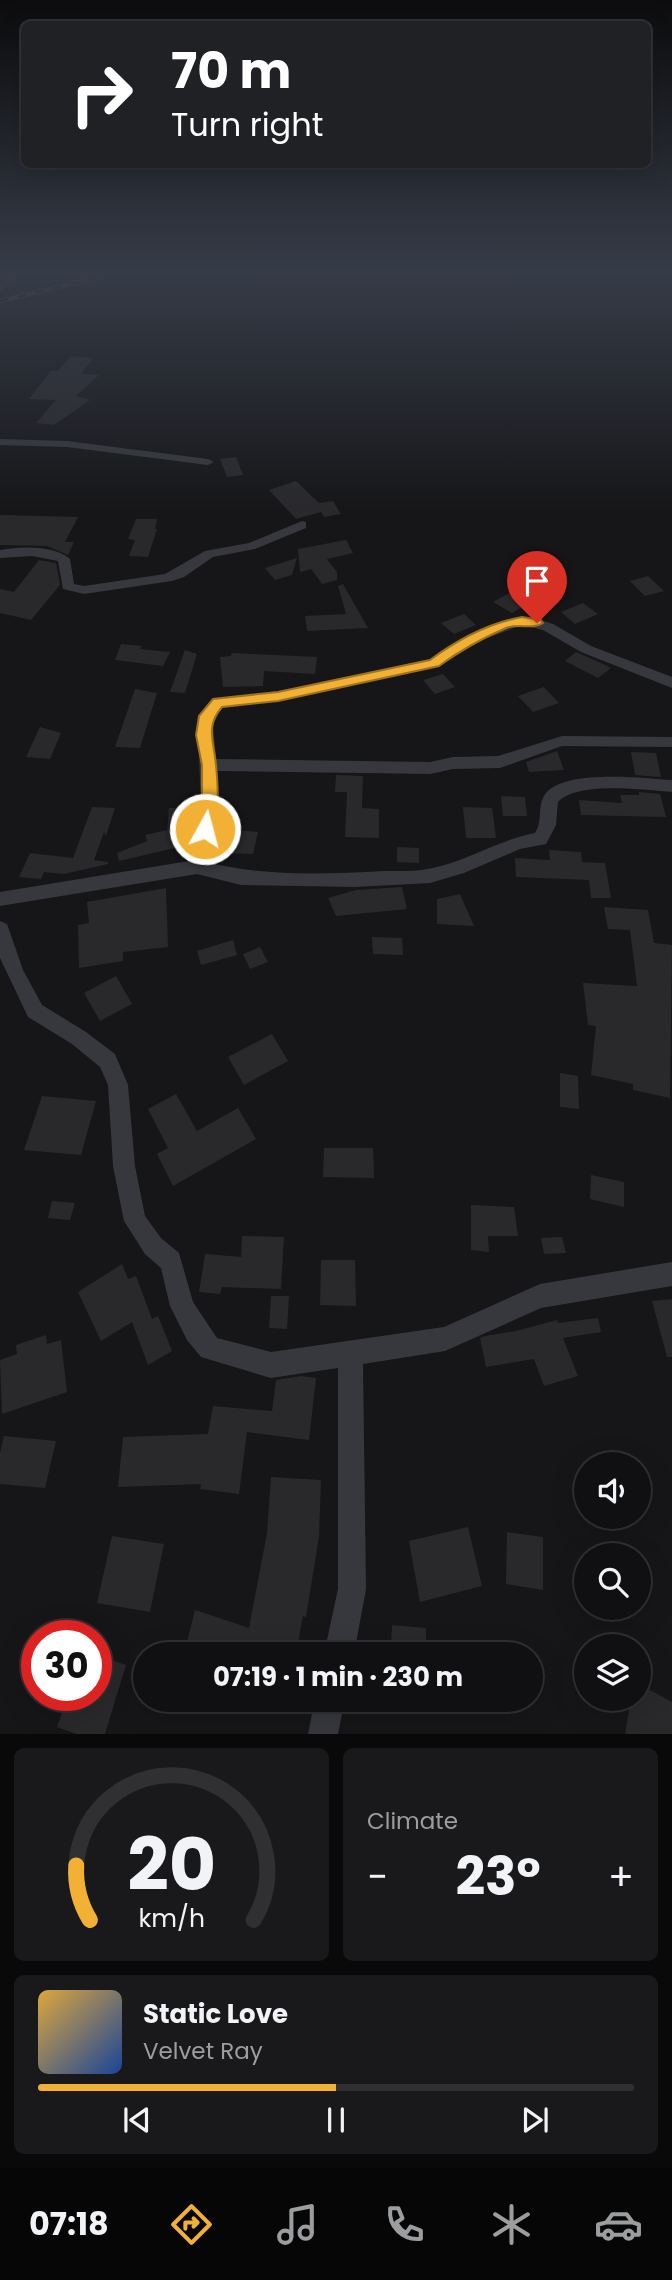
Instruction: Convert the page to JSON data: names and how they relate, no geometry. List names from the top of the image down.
{
  "page": {
    "turn": ["70 m", "Turn right"],
    "limit": "30",
    "trip": "07:19 · 1 min · 230 m",
    "tile": "Climate",
    "heat": ["−", "23°", "+"],
    "song": ["Static Love", "Velvet Ray"],
    "tabs": "07:18",
    "gauge": ["20", "km/h"]
  }
}
